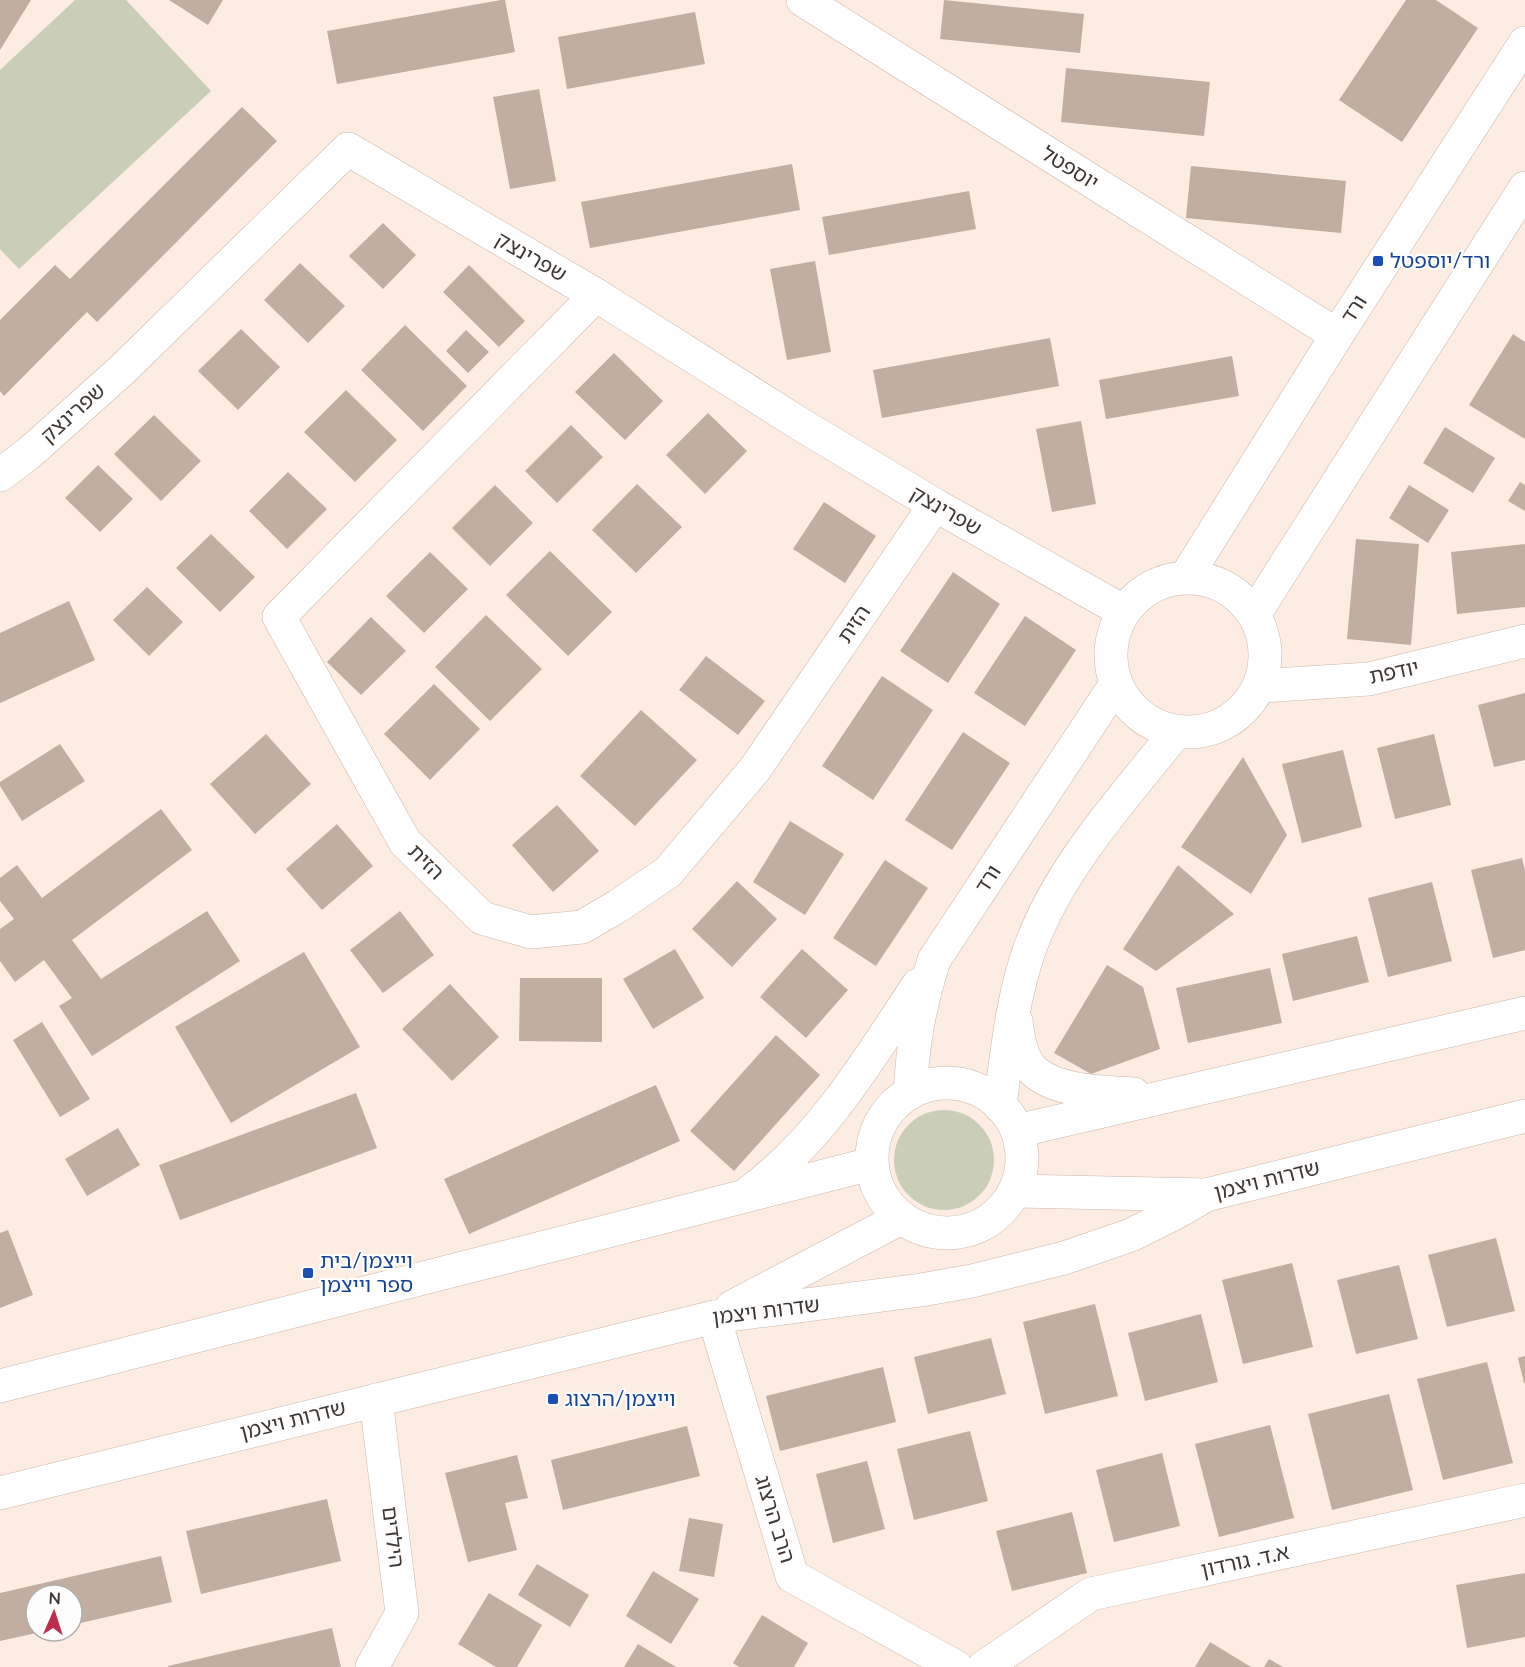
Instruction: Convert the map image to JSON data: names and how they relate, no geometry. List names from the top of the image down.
{
  "streets": {
    "street": [
      "יוספטל",
      "שפרינצק",
      "ורד",
      "הזית",
      "יודפת",
      "שדרות ויצמן",
      "הרב הרצוג",
      "הילדים",
      "א.ד. גורדון"
    ]
  },
  "crossings": [
    ["יוספטל", "ורד"],
    ["שפרינצק", "ורד"],
    ["שפרינצק", "הזית"],
    ["שפרינצק", "יודפת"],
    ["ורד", "יודפת"],
    ["שדרות ויצמן", "הרב הרצוג"],
    ["שדרות ויצמן", "הילדים"]
  ],
  "places": {
    "transit": ["ורד/יוספטל", "וייצמן/בית ספר וייצמן", "וייצמן/הרצוג"]
  },
  "north": "top"
}
